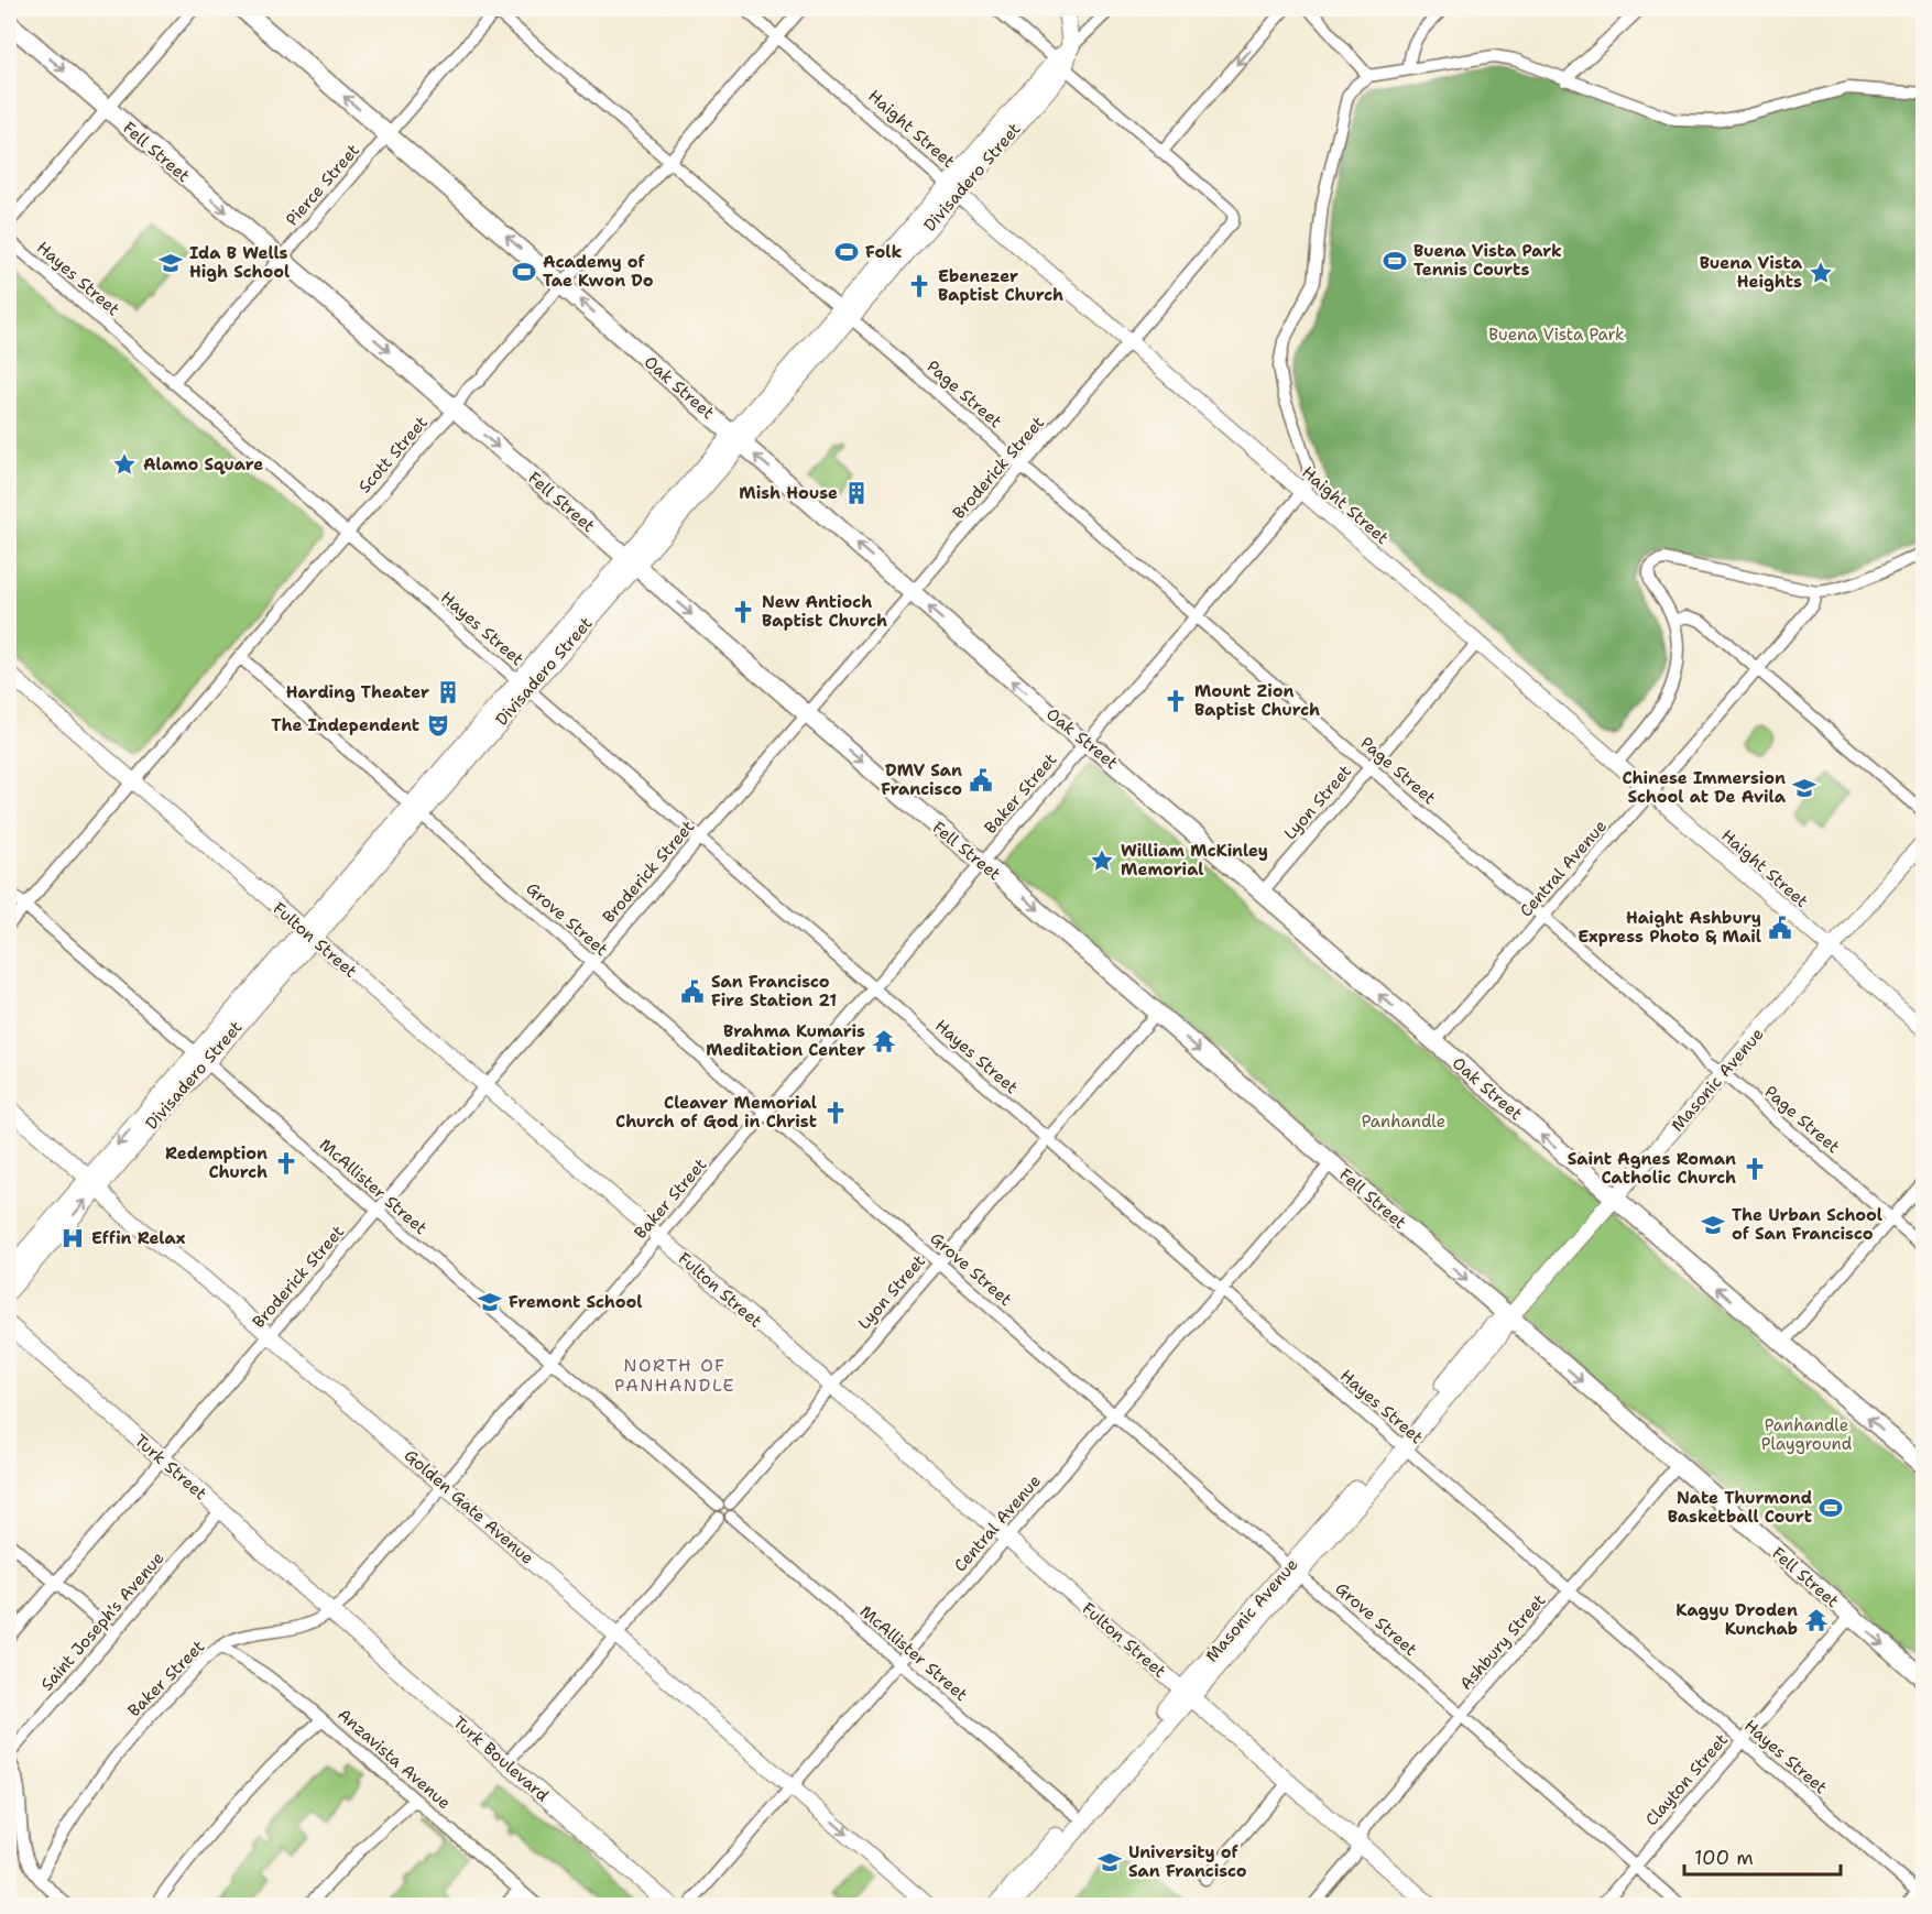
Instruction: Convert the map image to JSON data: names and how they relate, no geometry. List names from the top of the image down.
{
  "streets": {
    "main road": [
      "Fell Street",
      "Divisadero Street",
      "Oak Street",
      "Fulton Street",
      "Masonic Avenue",
      "Turk Street",
      "Golden Gate Avenue",
      "Turk Boulevard"
    ],
    "street": [
      "Haight Street",
      "Pierce Street",
      "Hayes Street",
      "Page Street",
      "Scott Street",
      "Broderick Street",
      "Baker Street",
      "Lyon Street",
      "Central Avenue",
      "Grove Street",
      "McAllister Street",
      "Saint Joseph's Avenue",
      "Ashbury Street",
      "Anzavista Avenue",
      "Clayton Street"
    ]
  },
  "crossings": [
    ["Haight Street", "Divisadero Street"],
    ["Haight Street", "Scott Street"],
    ["Haight Street", "Broderick Street"],
    ["Haight Street", "Baker Street"],
    ["Haight Street", "Lyon Street"],
    ["Haight Street", "Central Avenue"],
    ["Haight Street", "Masonic Avenue"],
    ["Fell Street", "Divisadero Street"],
    ["Fell Street", "Pierce Street"],
    ["Fell Street", "Scott Street"],
    ["Fell Street", "Broderick Street"],
    ["Fell Street", "Baker Street"],
    ["Fell Street", "Lyon Street"],
    ["Fell Street", "Central Avenue"],
    ["Fell Street", "Masonic Avenue"],
    ["Fell Street", "Ashbury Street"],
    ["Fell Street", "Clayton Street"],
    ["Divisadero Street", "Hayes Street"],
    ["Divisadero Street", "Oak Street"],
    ["Divisadero Street", "Page Street"],
    ["Divisadero Street", "Grove Street"],
    ["Divisadero Street", "Fulton Street"],
    ["Divisadero Street", "McAllister Street"],
    ["Divisadero Street", "Golden Gate Avenue"],
    ["Pierce Street", "Hayes Street"],
    ["Pierce Street", "Oak Street"],
    ["Pierce Street", "Page Street"],
    ["Hayes Street", "Scott Street"],
    ["Hayes Street", "Broderick Street"],
    ["Hayes Street", "Baker Street"],
    ["Hayes Street", "Lyon Street"],
    ["Hayes Street", "Central Avenue"],
    ["Hayes Street", "Masonic Avenue"],
    ["Hayes Street", "Ashbury Street"],
    ["Hayes Street", "Clayton Street"],
    ["Oak Street", "Scott Street"],
    ["Oak Street", "Broderick Street"],
    ["Oak Street", "Baker Street"],
    ["Oak Street", "Lyon Street"],
    ["Oak Street", "Central Avenue"],
    ["Oak Street", "Masonic Avenue"],
    ["Page Street", "Scott Street"],
    ["Page Street", "Broderick Street"],
    ["Page Street", "Baker Street"],
    ["Page Street", "Lyon Street"],
    ["Page Street", "Central Avenue"],
    ["Page Street", "Masonic Avenue"],
    ["Scott Street", "Grove Street"],
    ["Scott Street", "Fulton Street"],
    ["Scott Street", "McAllister Street"],
    ["Broderick Street", "Grove Street"],
    ["Broderick Street", "Fulton Street"],
    ["Broderick Street", "McAllister Street"],
    ["Broderick Street", "Turk Street"],
    ["Broderick Street", "Golden Gate Avenue"],
    ["Baker Street", "Grove Street"],
    ["Baker Street", "Fulton Street"],
    ["Baker Street", "McAllister Street"],
    ["Baker Street", "Turk Street"],
    ["Baker Street", "Golden Gate Avenue"],
    ["Baker Street", "Anzavista Avenue"],
    ["Baker Street", "Turk Boulevard"],
    ["Lyon Street", "Grove Street"],
    ["Lyon Street", "Fulton Street"],
    ["Lyon Street", "McAllister Street"],
    ["Central Avenue", "Grove Street"],
    ["Central Avenue", "Fulton Street"],
    ["Central Avenue", "McAllister Street"],
    ["Central Avenue", "Golden Gate Avenue"],
    ["Grove Street", "Masonic Avenue"],
    ["Grove Street", "Ashbury Street"],
    ["Grove Street", "Clayton Street"],
    ["Fulton Street", "Masonic Avenue"],
    ["Fulton Street", "Ashbury Street"],
    ["Masonic Avenue", "McAllister Street"],
    ["Turk Street", "Saint Joseph's Avenue"],
    ["Turk Street", "Turk Boulevard"]
  ],
  "one_way": ["Fell Street", "Oak Street"],
  "districts": ["NORTH OF PANHANDLE"],
  "parks": ["Buena Vista Park", "Panhandle", "Panhandle Playground"],
  "places": {
    "sports": [
      "Folk",
      "Buena Vista Park Tennis Courts",
      "Academy of Tae Kwon Do",
      "Nate Thurmond Basketball Court"
    ],
    "school or university": [
      "Ida B Wells High School",
      "Chinese Immersion School at De Avila",
      "The Urban School of San Francisco",
      "Fremont School",
      "University of San Francisco"
    ],
    "place": ["Buena Vista Heights", "Alamo Square", "William McKinley Memorial"],
    "church": [
      "Ebenezer Baptist Church",
      "New Antioch Baptist Church",
      "Mount Zion Baptist Church",
      "Cleaver Memorial Church of God in Christ",
      "Redemption Church",
      "Saint Agnes Roman Catholic Church"
    ],
    "building": ["Mish House", "Harding Theater"],
    "theatre": ["The Independent"],
    "public building": ["DMV San Francisco", "Haight Ashbury Express Photo & Mail", "San Francisco Fire Station 21"],
    "temple": ["Brahma Kumaris Meditation Center", "Kagyu Droden Kunchab"],
    "hospital": ["Effin Relax"]
  },
  "scale_bar": "100 m"
}
